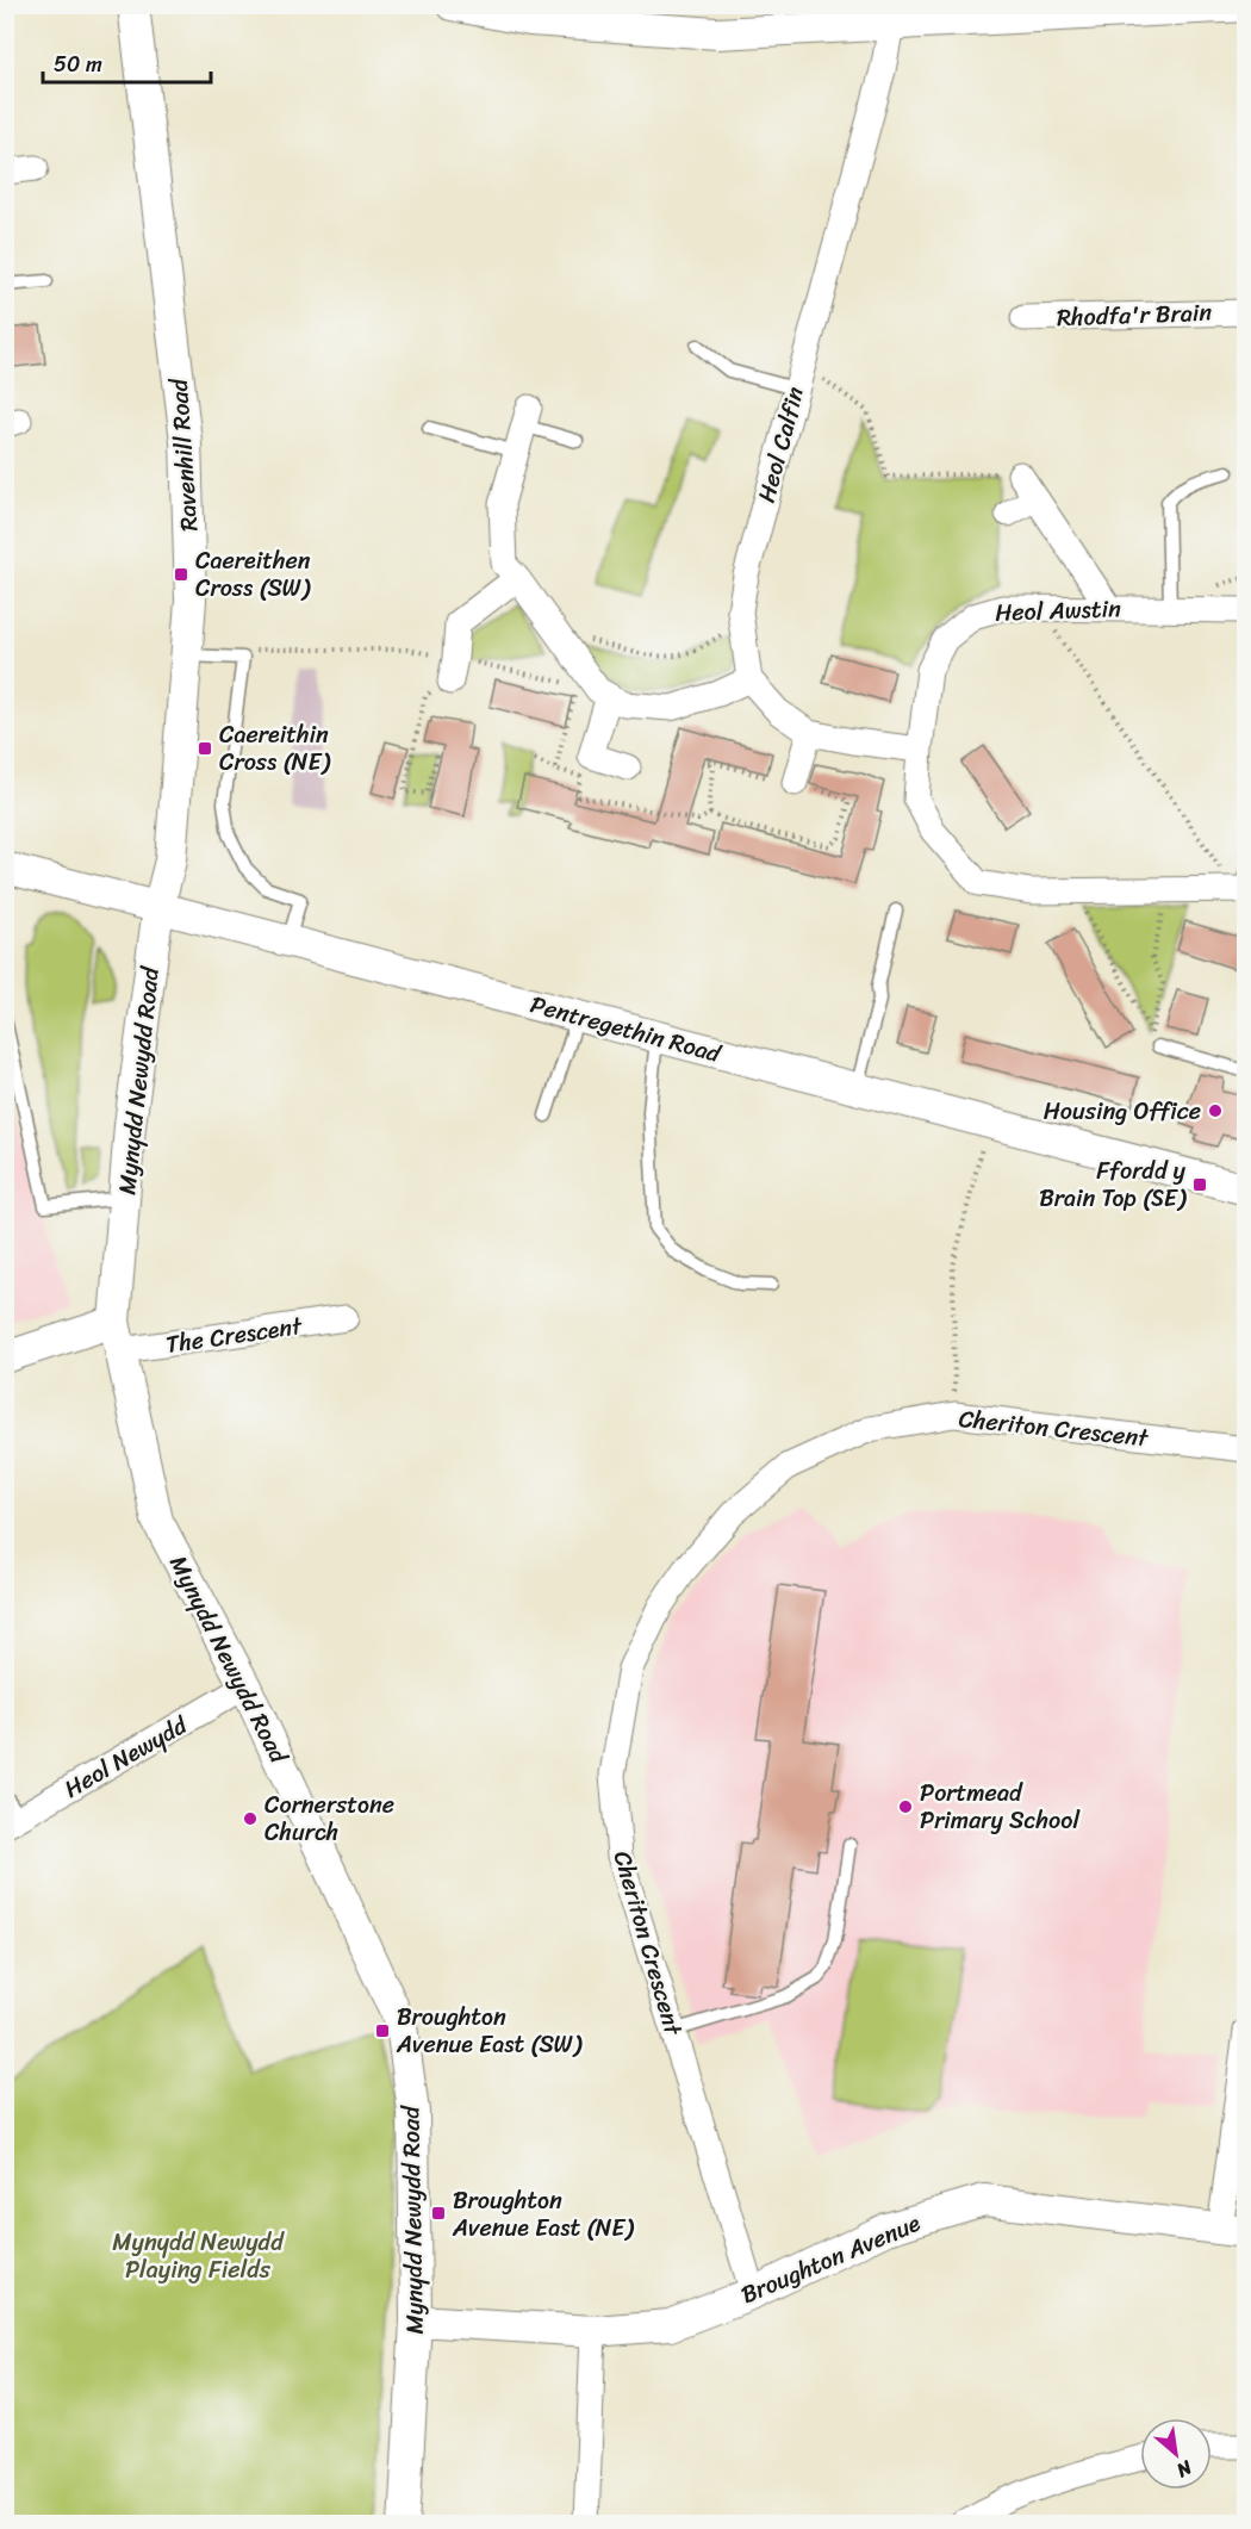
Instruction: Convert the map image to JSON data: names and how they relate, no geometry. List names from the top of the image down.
{
  "streets": {
    "street": [
      "Rhodfa'r Brain",
      "Heol Calfin",
      "Ravenhill Road",
      "Heol Awstin",
      "Pentregethin Road",
      "Mynydd Newydd Road",
      "The Crescent",
      "Cheriton Crescent",
      "Heol Newydd",
      "Broughton Avenue"
    ]
  },
  "crossings": [
    ["Ravenhill Road", "Pentregethin Road"],
    ["Ravenhill Road", "Mynydd Newydd Road"],
    ["Pentregethin Road", "Mynydd Newydd Road"],
    ["Mynydd Newydd Road", "The Crescent"],
    ["Mynydd Newydd Road", "Heol Newydd"],
    ["Mynydd Newydd Road", "Broughton Avenue"],
    ["Cheriton Crescent", "Broughton Avenue"]
  ],
  "parks": ["Mynydd Newydd Playing Fields"],
  "places": {
    "transit": [
      "Caereithen Cross (SW)",
      "Caereithin Cross (NE)",
      "Ffordd y Brain Top (SE)",
      "Broughton Avenue East (SW)",
      "Broughton Avenue East (NE)"
    ],
    "other": ["Housing Office", "Portmead Primary School", "Cornerstone Church"]
  },
  "scale_bar": "50 m",
  "north": "bottom right"
}
